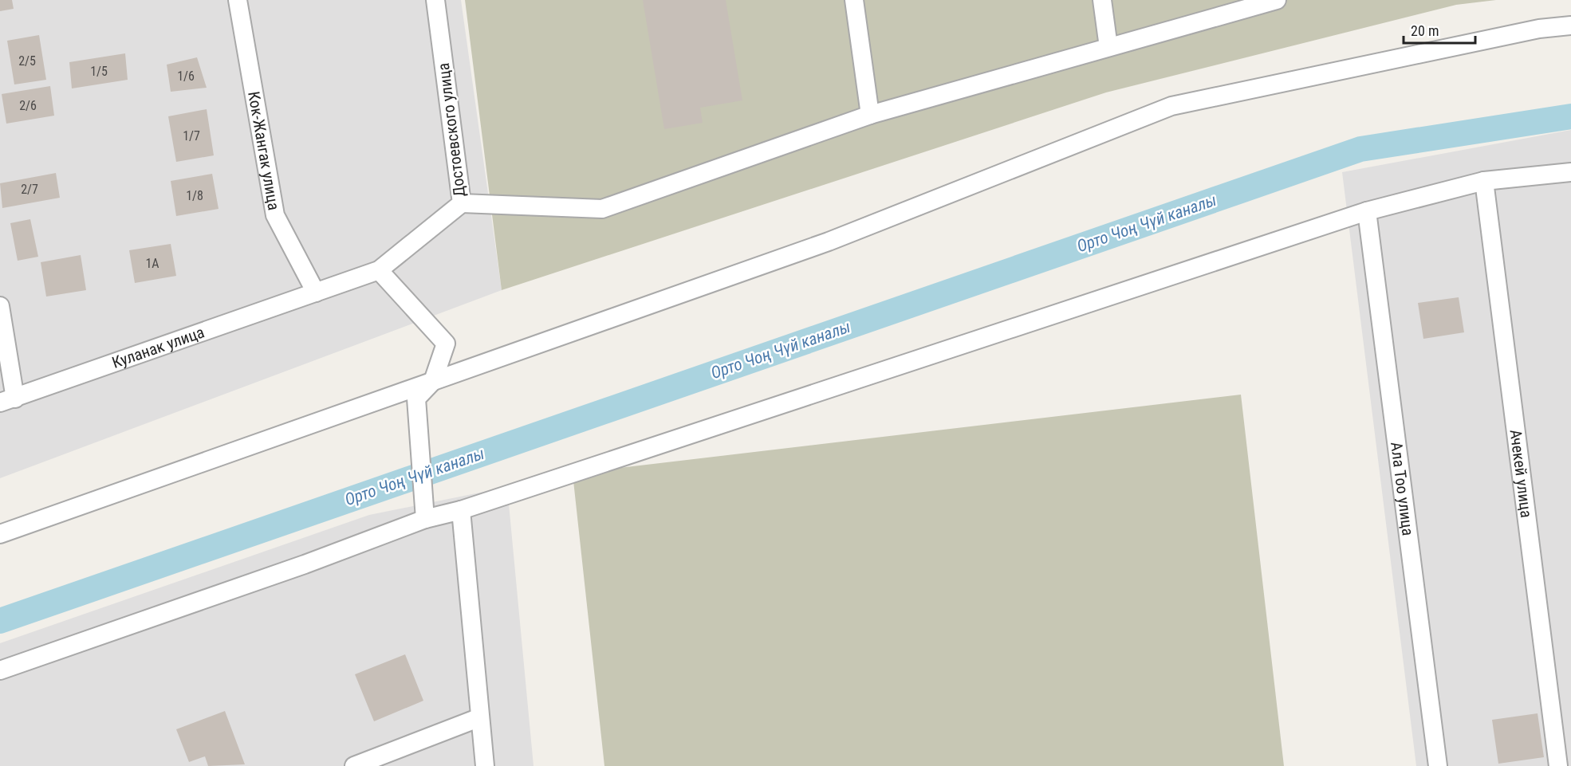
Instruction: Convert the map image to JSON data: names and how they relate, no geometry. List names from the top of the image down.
{
  "streets": {
    "street": [
      "Достоевского улица",
      "Кок-Жангак улица",
      "Куланак улица",
      "Ачекей улица",
      "Ала Тоо улица"
    ]
  },
  "crossings": [
    ["Достоевского улица", "Кок-Жангак улица"],
    ["Достоевского улица", "Куланак улица"],
    ["Кок-Жангак улица", "Куланак улица"]
  ],
  "water": ["Орто Чоң Чүй каналы"],
  "house_numbers": [
    "2/5",
    "1/5",
    "1/6",
    "2/6",
    "1/7",
    "2/7",
    "1/8",
    "1А"
  ],
  "scale_bar": "20 m"
}
